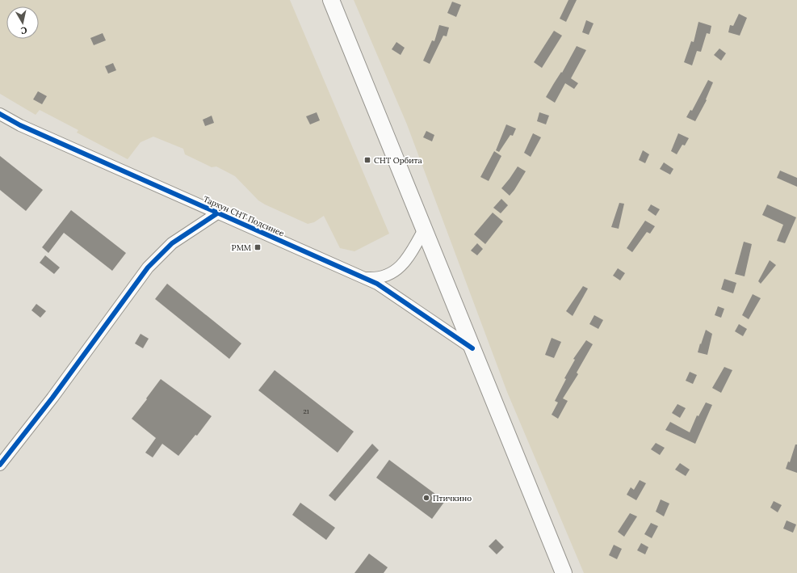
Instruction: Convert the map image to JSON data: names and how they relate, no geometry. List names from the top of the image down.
{
  "streets": {
    "street": ["Тархун СНТ Подсинее"]
  },
  "places": {
    "transit": ["СНТ Орбита", "РММ"],
    "other": ["Птичкино"]
  },
  "house_numbers": ["21"],
  "north": "bottom"
}
